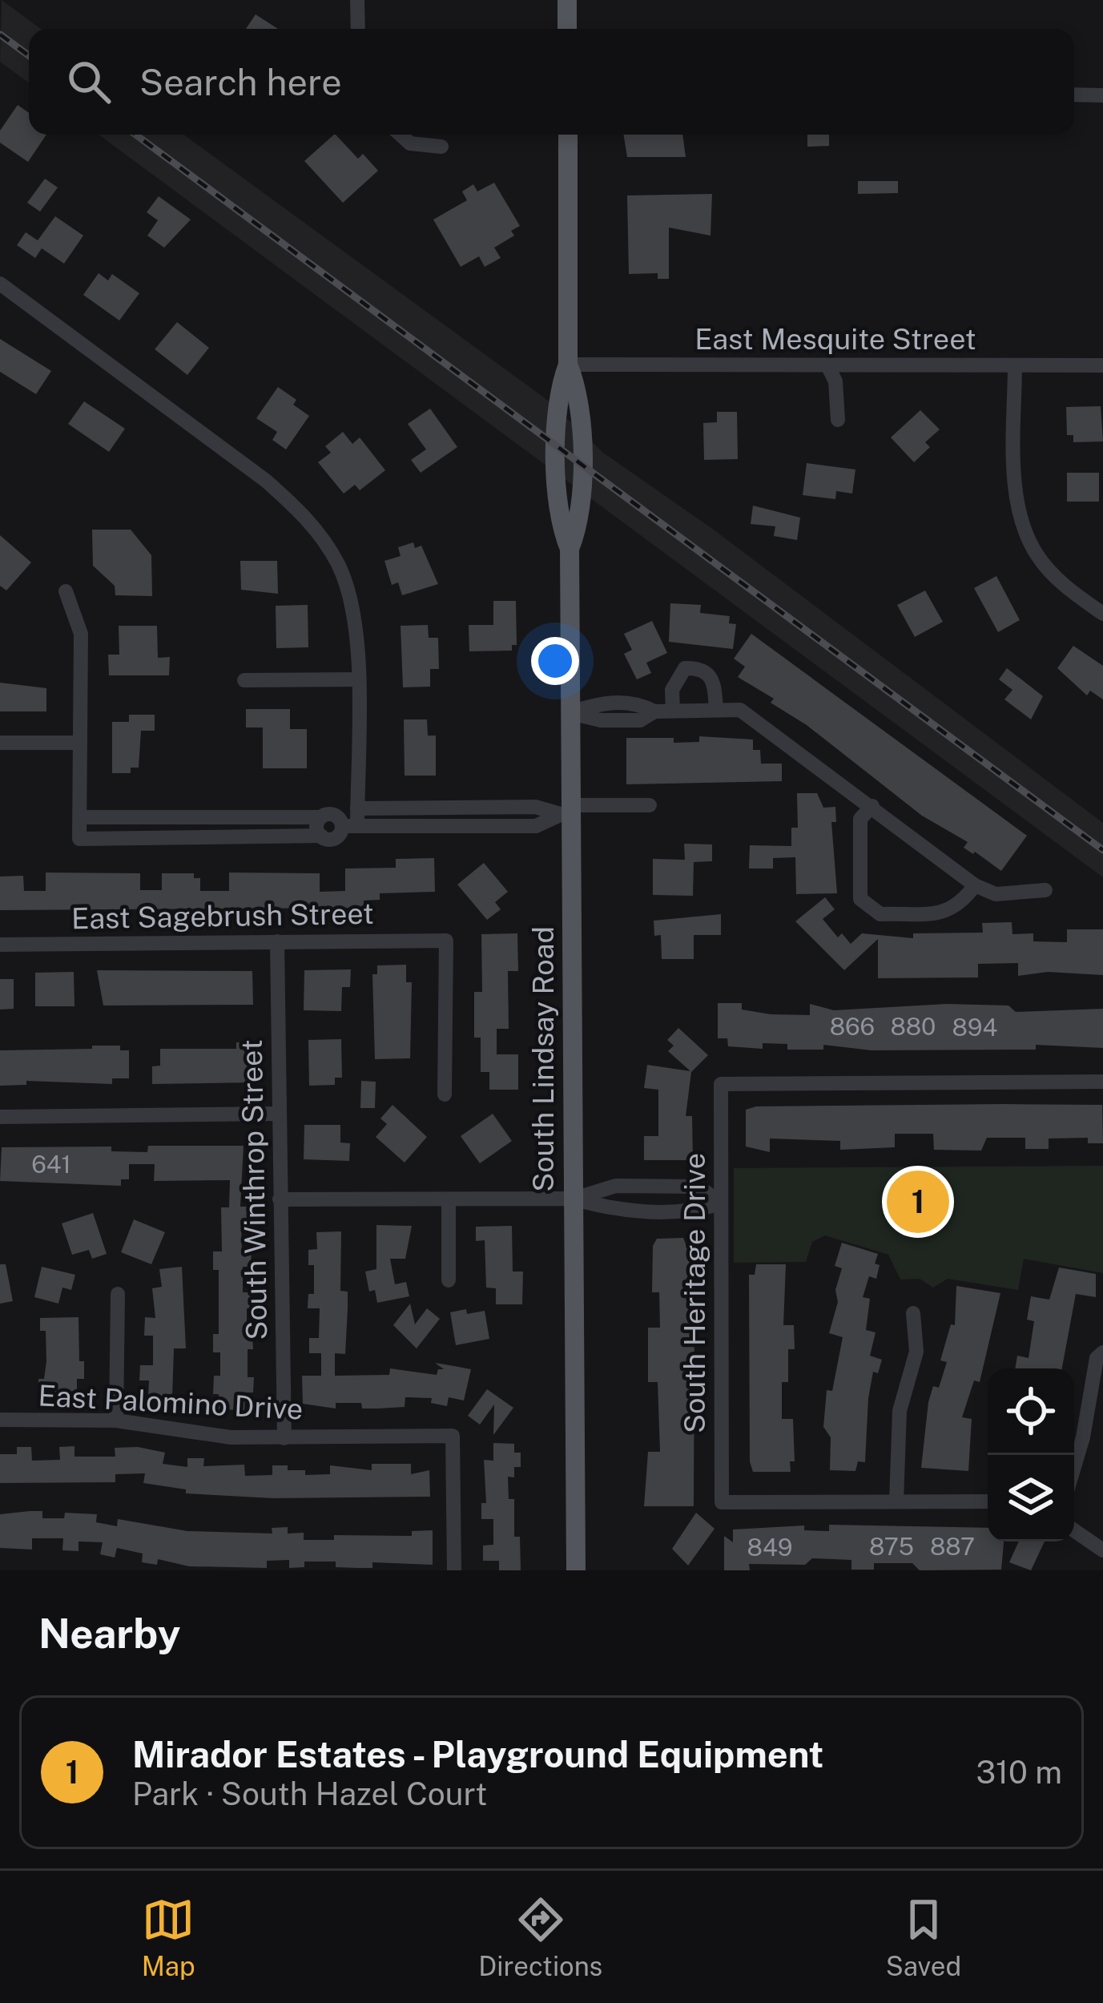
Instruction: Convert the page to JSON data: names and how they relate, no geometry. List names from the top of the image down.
{
  "streets": {
    "main road": ["South Lindsay Road"],
    "street": [
      "East Mesquite Street",
      "East Sagebrush Street",
      "South Winthrop Street",
      "South Heritage Drive",
      "East Palomino Drive"
    ]
  },
  "crossings": [
    ["East Mesquite Street", "South Lindsay Road"],
    ["East Sagebrush Street", "South Winthrop Street"],
    ["South Winthrop Street", "East Palomino Drive"]
  ],
  "house_numbers": [
    "866",
    "880",
    "894",
    "641",
    "875",
    "887",
    "849"
  ],
  "page": {
    "search": "Search here",
    "pins": "1",
    "heading": "Nearby",
    "list": [
      {
        "mark": "1",
        "name": "Mirador Estates - Playground Equipment",
        "note": "Park · South Hazel Court",
        "value": "310 m"
      }
    ],
    "nav": ["Map", "Directions", "Saved"]
  }
}
